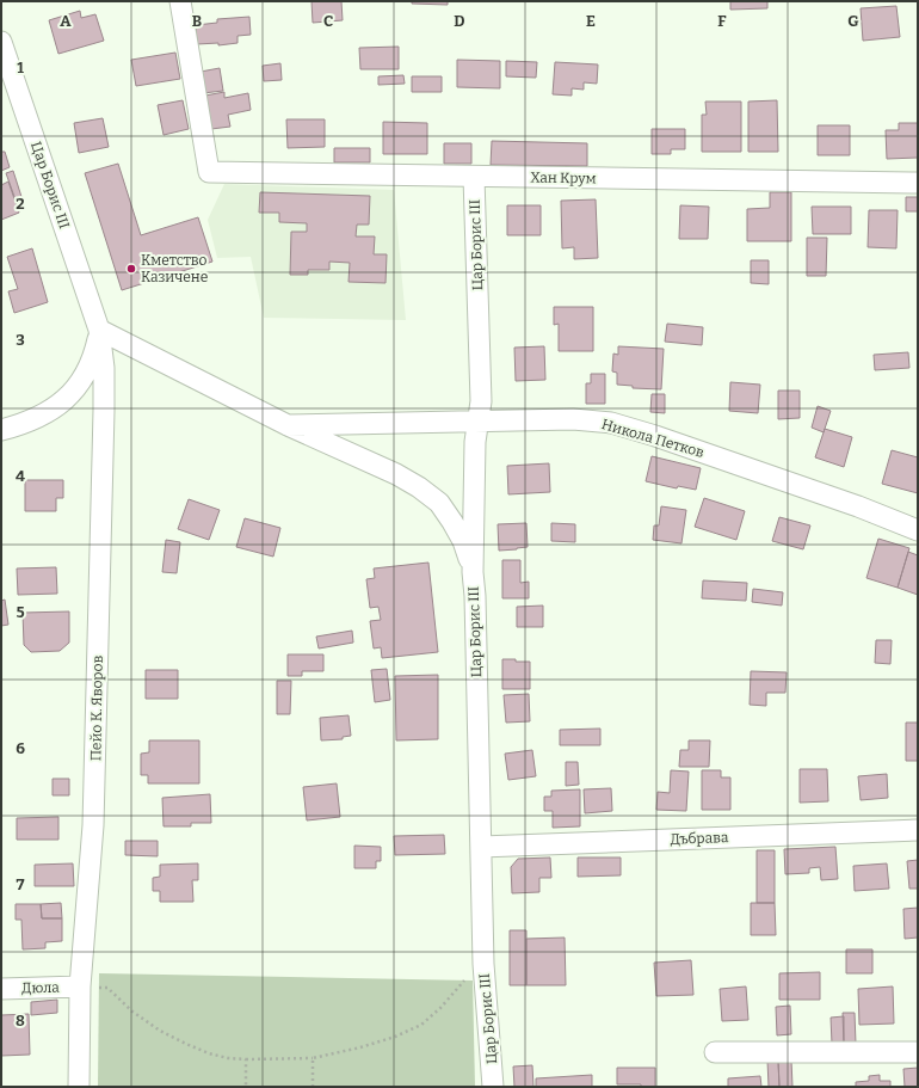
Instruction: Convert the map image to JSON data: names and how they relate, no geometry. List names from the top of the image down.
{
  "streets": {
    "street": [
      "Хан Крум",
      "Цар Борис III",
      "Никола Петков",
      "Пейо К. Яворов",
      "Дъбрава",
      "Дюла"
    ]
  },
  "crossings": [
    ["Хан Крум", "Цар Борис III"],
    ["Цар Борис III", "Никола Петков"],
    ["Цар Борис III", "Пейо К. Яворов"],
    ["Цар Борис III", "Дъбрава"],
    ["Пейо К. Яворов", "Дюла"]
  ],
  "places": ["Кметство Казичене"],
  "grid": {
    "columns": [
      "A",
      "B",
      "C",
      "D",
      "E",
      "F",
      "G"
    ],
    "rows": [
      "1",
      "2",
      "3",
      "4",
      "5",
      "6",
      "7",
      "8"
    ]
  }
}
